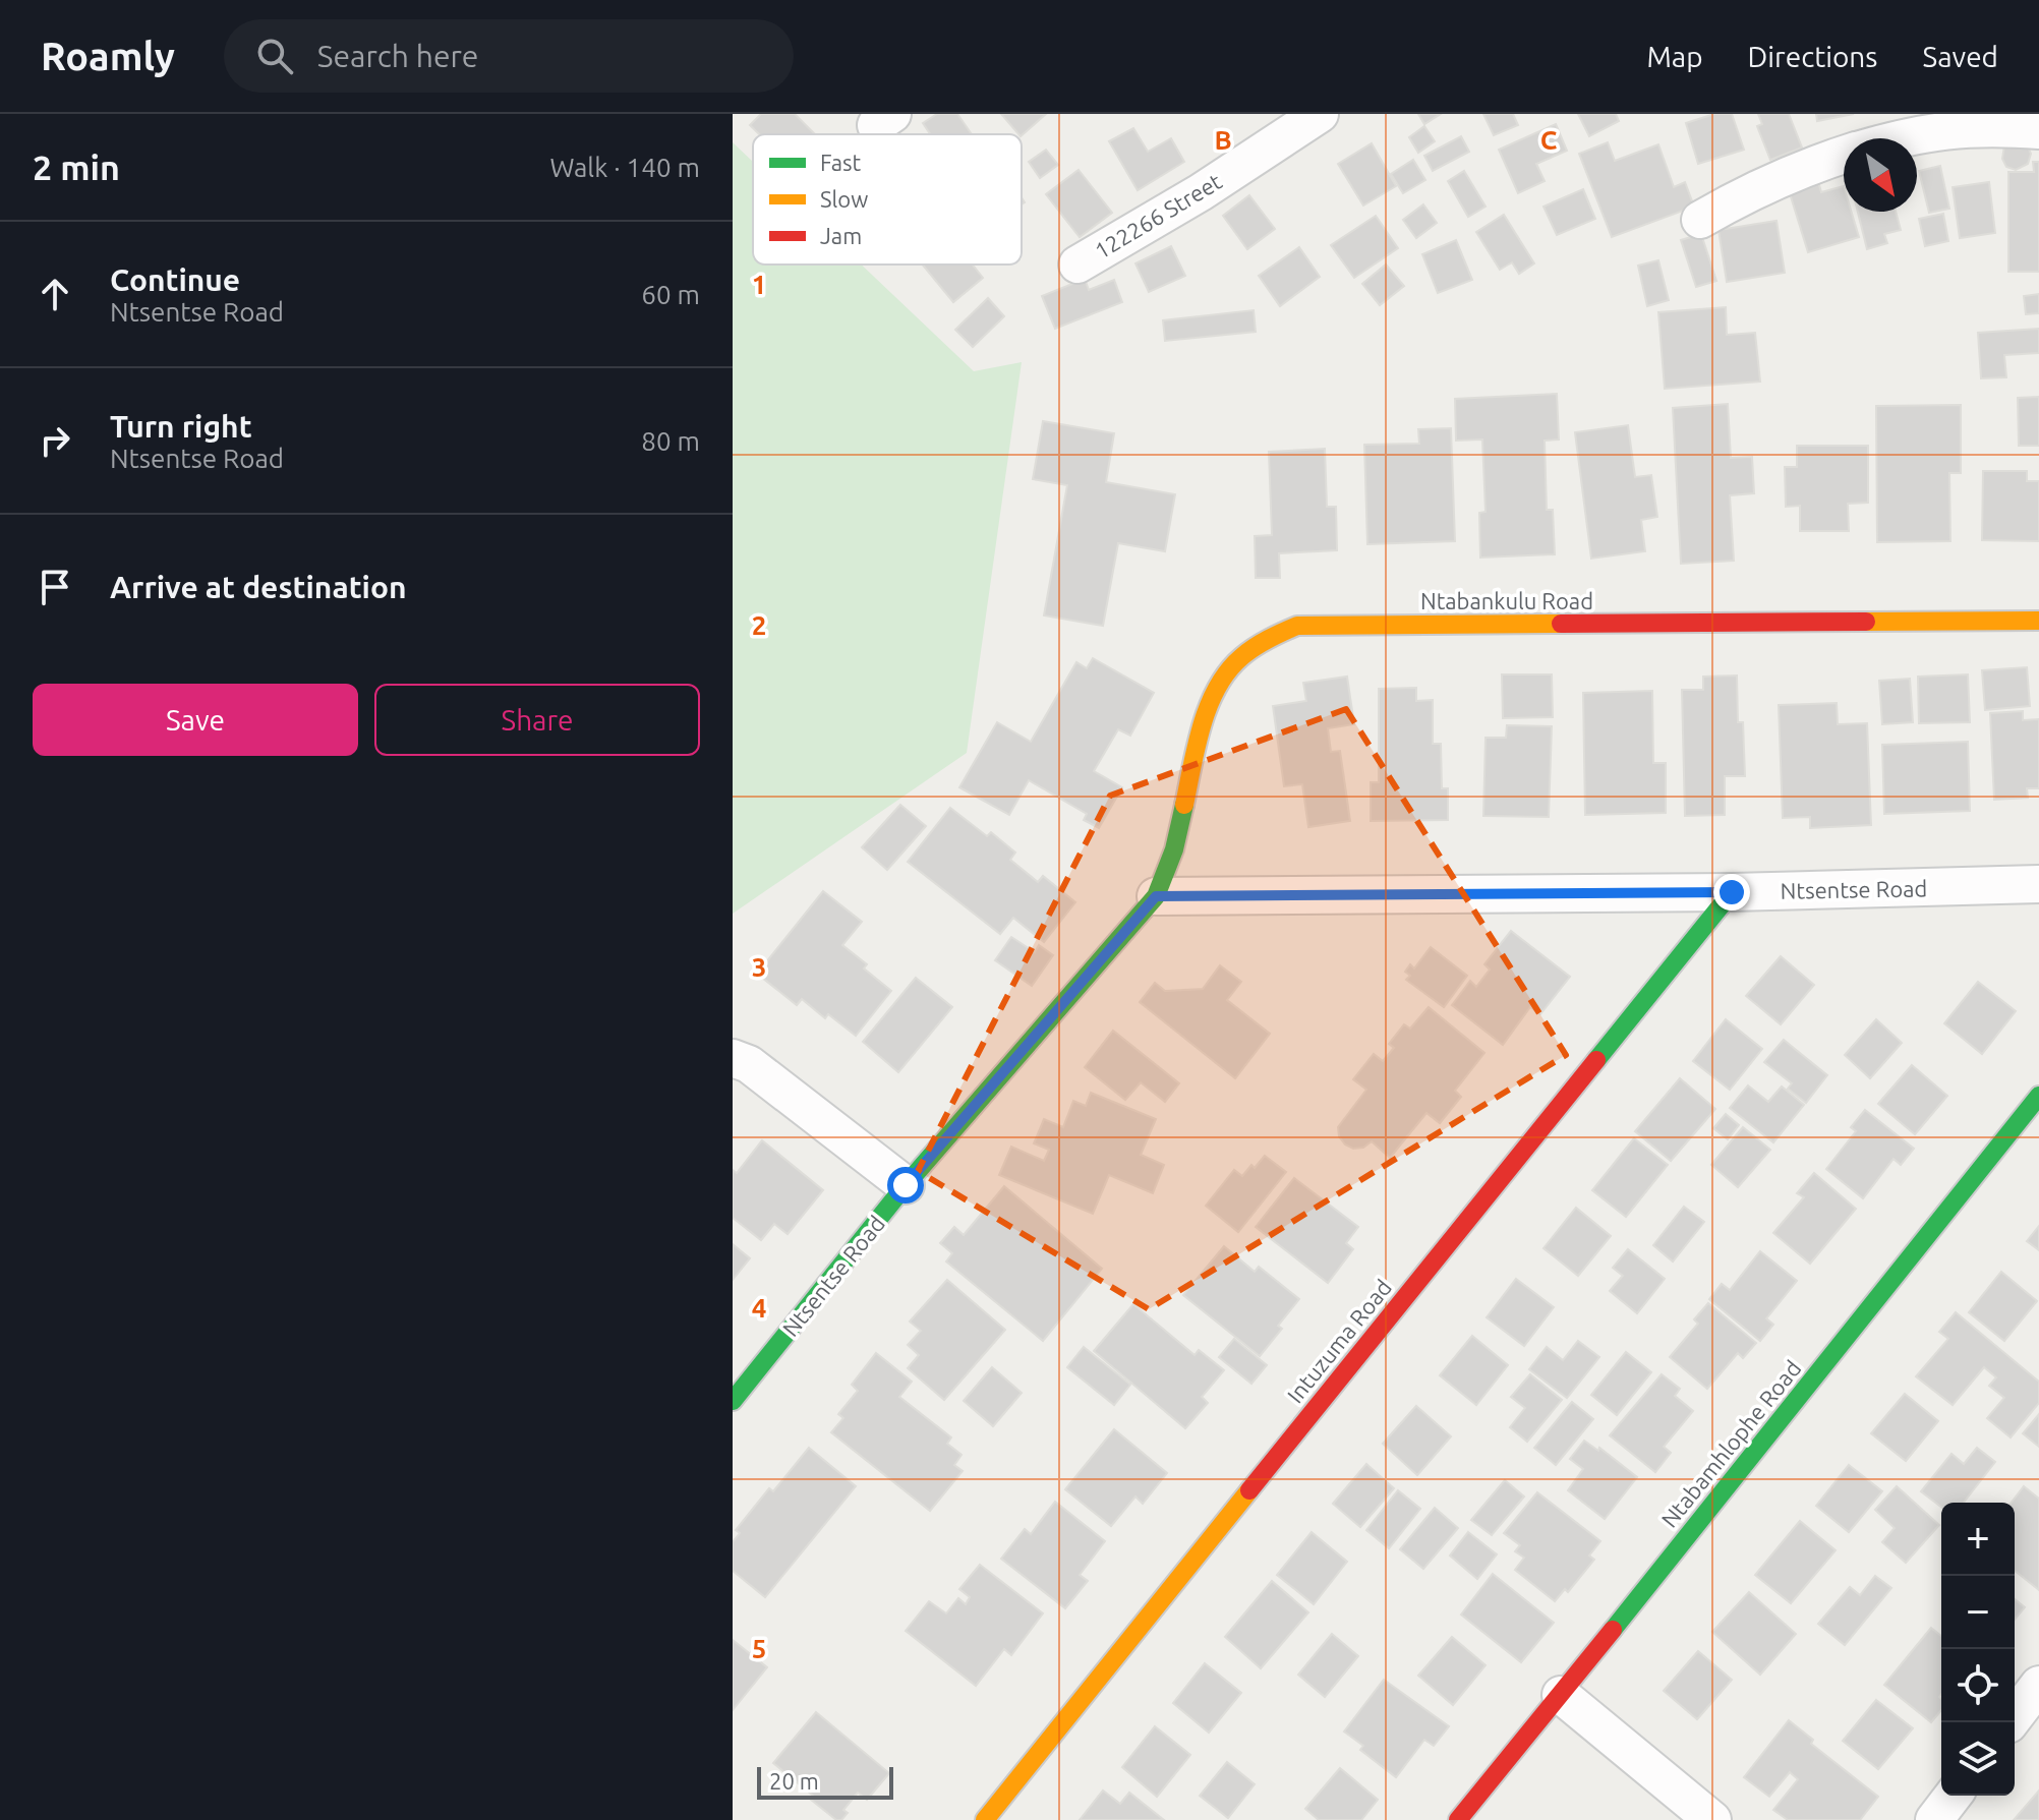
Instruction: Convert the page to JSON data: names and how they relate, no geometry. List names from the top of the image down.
{
  "streets": {
    "street": [
      "122266 Street",
      "Ntabankulu Road",
      "Ntsentse Road",
      "Intuzuma Road",
      "Ntabamhlophe Road"
    ]
  },
  "crossings": [
    ["Ntabankulu Road", "Ntsentse Road"],
    ["Ntsentse Road", "Intuzuma Road"]
  ],
  "legend": ["Fast", "Slow", "Jam"],
  "scale_bar": "20 m",
  "north": "bottom right",
  "page": {
    "header": "Roamly",
    "search": "Search here",
    "nav": ["Map", "Directions", "Saved"],
    "heading": ["2 min", "Walk · 140 m"],
    "list": [
      ["Continue", "Ntsentse Road", "60 m"],
      ["Turn right", "Ntsentse Road", "80 m"],
      "Arrive at destination"
    ],
    "buttons": ["Save", "Share"],
    "map_buttons": ["+", "−"],
    "scale": "20 m"
  },
  "grid": {
    "columns": ["B", "C"],
    "rows": [
      "1",
      "2",
      "3",
      "4",
      "5"
    ]
  }
}
